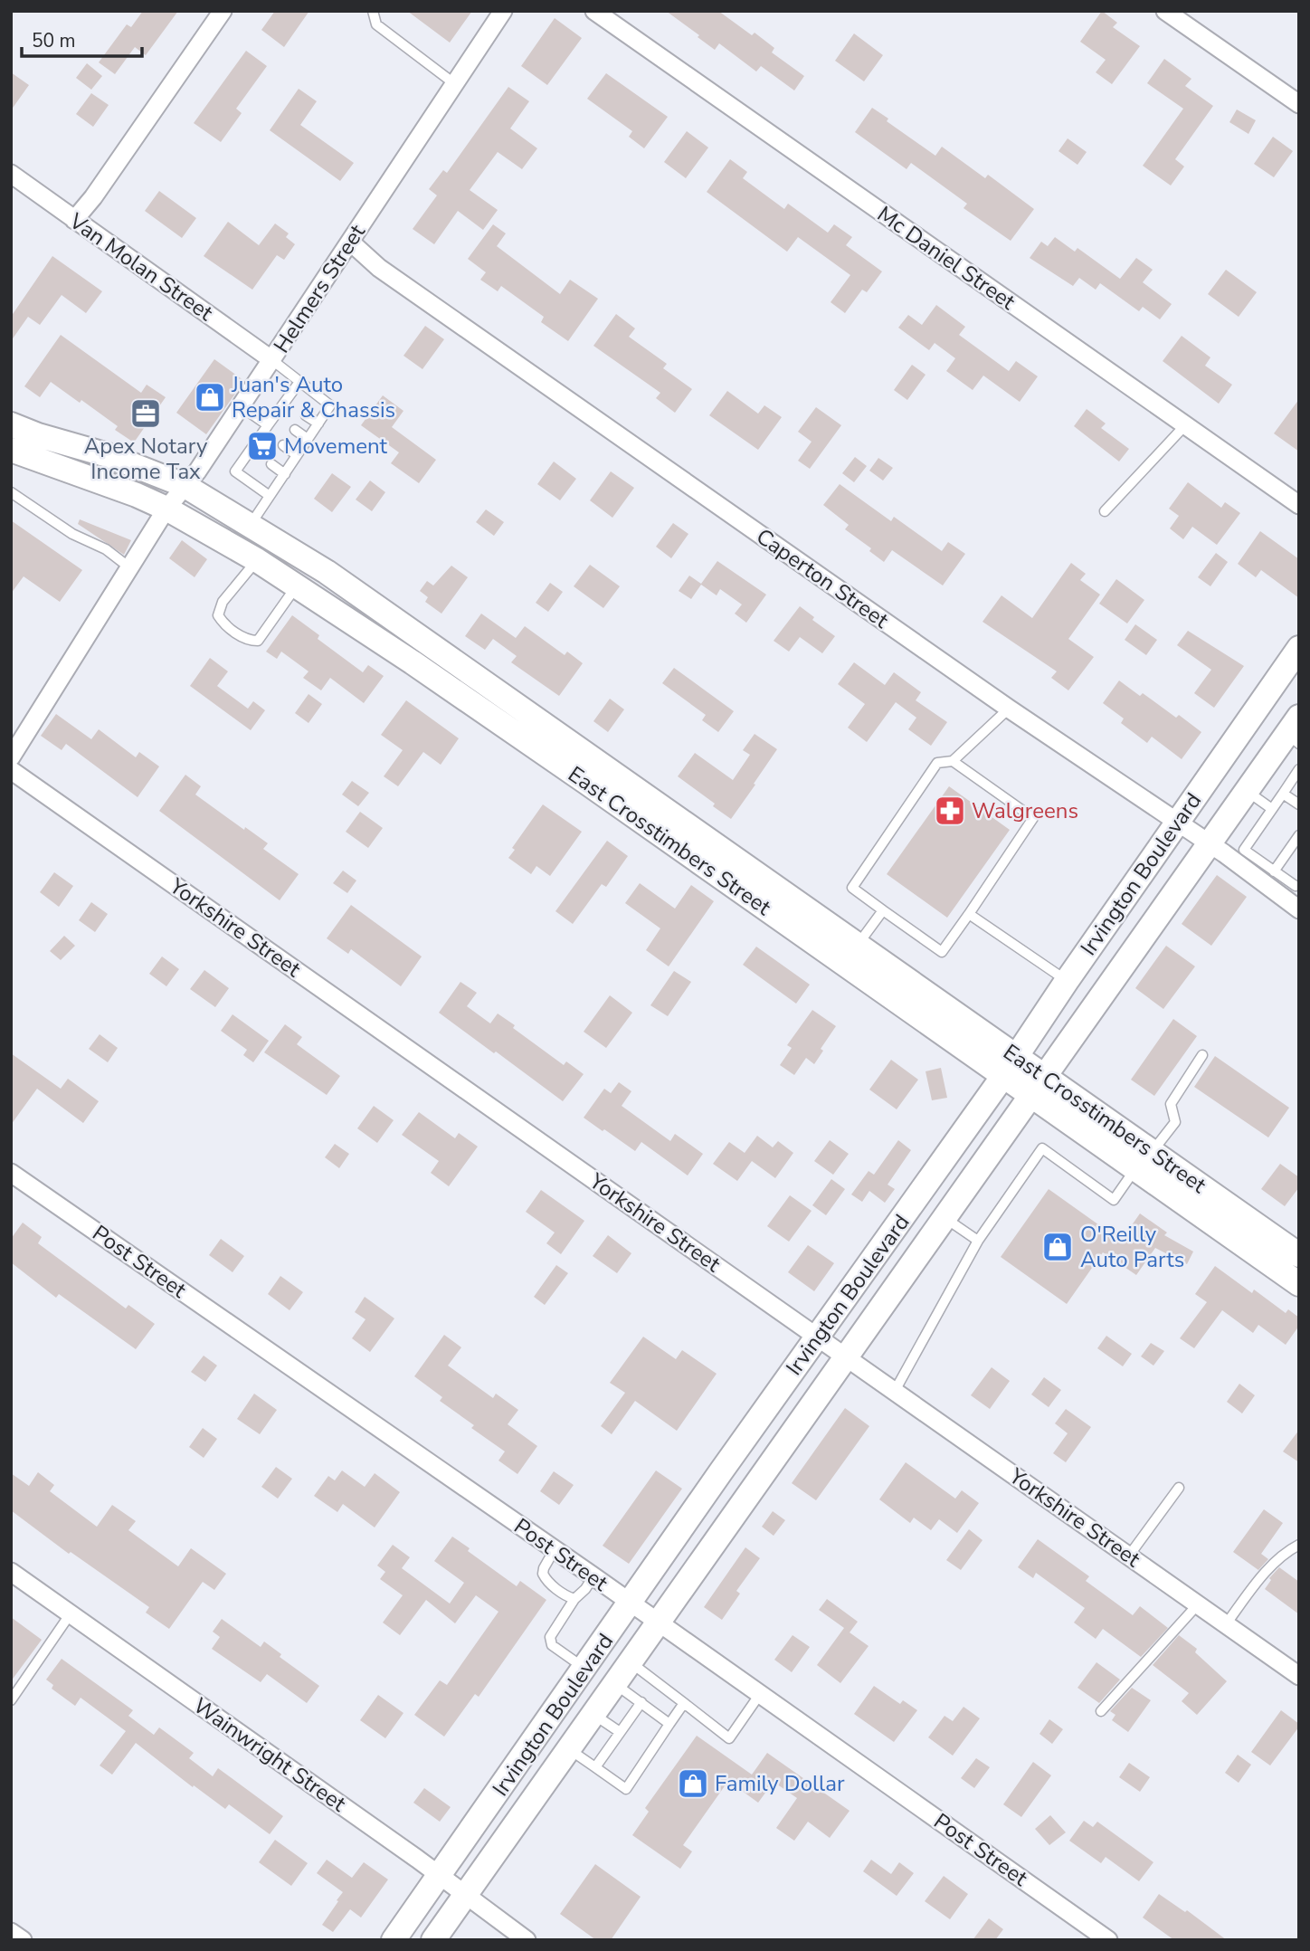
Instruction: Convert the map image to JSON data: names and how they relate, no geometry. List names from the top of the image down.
{
  "streets": {
    "main road": ["East Crosstimbers Street", "Irvington Boulevard"],
    "street": [
      "Mc Daniel Street",
      "Van Molan Street",
      "Helmers Street",
      "Caperton Street",
      "Yorkshire Street",
      "Post Street",
      "Wainwright Street"
    ]
  },
  "crossings": [
    ["Van Molan Street", "Helmers Street"],
    ["Helmers Street", "Caperton Street"],
    ["Helmers Street", "East Crosstimbers Street"],
    ["Caperton Street", "Irvington Boulevard"],
    ["East Crosstimbers Street", "Irvington Boulevard"],
    ["Irvington Boulevard", "Yorkshire Street"],
    ["Irvington Boulevard", "Post Street"],
    ["Irvington Boulevard", "Wainwright Street"]
  ],
  "places": {
    "shop": ["Juan's Auto Repair & Chassis", "O'Reilly Auto Parts", "Family Dollar"],
    "office": ["Apex Notary Income Tax"],
    "supermarket": ["Movement"],
    "pharmacy": ["Walgreens"]
  },
  "scale_bar": "50 m"
}
